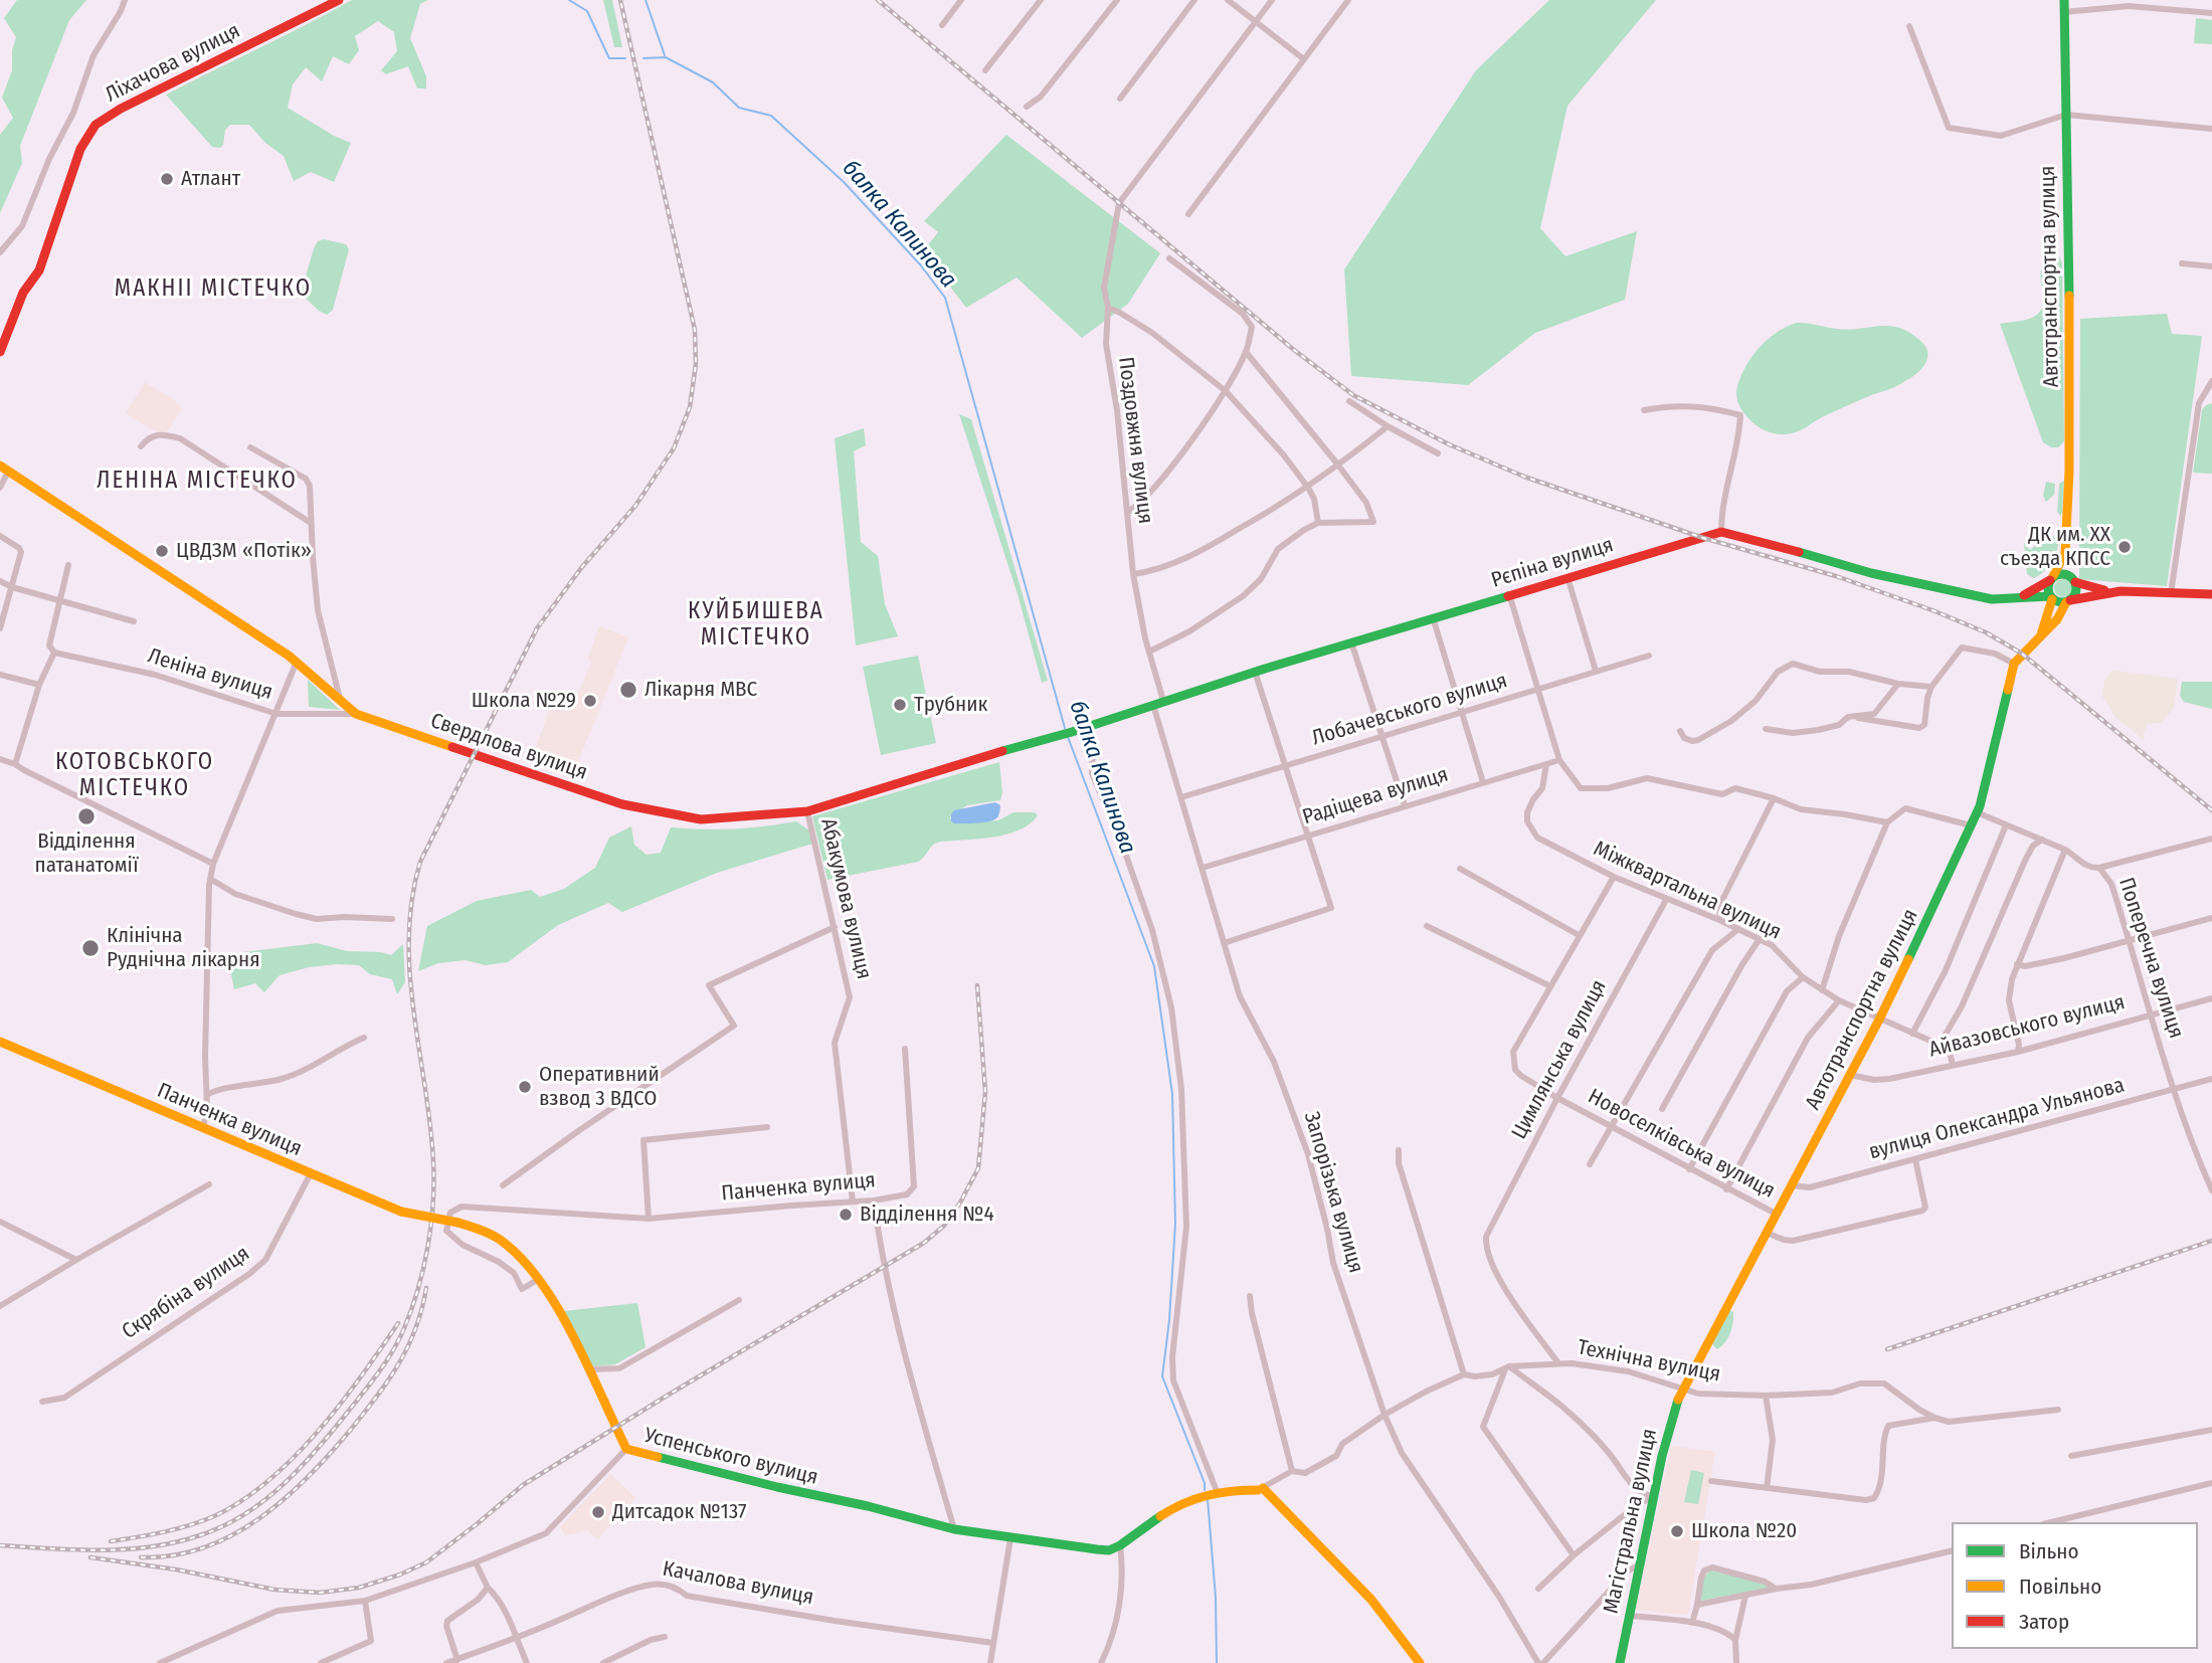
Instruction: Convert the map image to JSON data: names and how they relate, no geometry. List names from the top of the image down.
{
  "streets": {
    "street": [
      "Ліхачова вулиця",
      "Автотранспортна вулиця",
      "Поздовжня вулиця",
      "Рєпіна вулиця",
      "Леніна вулиця",
      "Лобачевського вулиця",
      "Свердлова вулиця",
      "Радіщева вулиця",
      "Міжквартальна вулиця",
      "Абакумова вулиця",
      "Поперечна вулиця",
      "Айвазовського вулиця",
      "Цимлянська вулиця",
      "вулиця Олександра Ульянова",
      "Панченка вулиця",
      "Новоселківська вулиця",
      "Запорізька вулиця",
      "Скрябіна вулиця",
      "Технічна вулиця",
      "Успенського вулиця",
      "Магістральна вулиця",
      "Качалова вулиця"
    ]
  },
  "crossings": [
    ["Автотранспортна вулиця", "Рєпіна вулиця"],
    ["Автотранспортна вулиця", "Міжквартальна вулиця"],
    ["Автотранспортна вулиця", "Поперечна вулиця"],
    ["Автотранспортна вулиця", "Айвазовського вулиця"],
    ["Автотранспортна вулиця", "вулиця Олександра Ульянова"],
    ["Автотранспортна вулиця", "Новоселківська вулиця"],
    ["Автотранспортна вулиця", "Технічна вулиця"],
    ["Автотранспортна вулиця", "Магістральна вулиця"],
    ["Поздовжня вулиця", "Рєпіна вулиця"],
    ["Рєпіна вулиця", "Свердлова вулиця"],
    ["Рєпіна вулиця", "Запорізька вулиця"],
    ["Леніна вулиця", "Свердлова вулиця"],
    ["Лобачевського вулиця", "Запорізька вулиця"],
    ["Свердлова вулиця", "Абакумова вулиця"],
    ["Радіщева вулиця", "Міжквартальна вулиця"],
    ["Радіщева вулиця", "Запорізька вулиця"],
    ["Міжквартальна вулиця", "Цимлянська вулиця"],
    ["Абакумова вулиця", "Панченка вулиця"],
    ["Поперечна вулиця", "Айвазовського вулиця"],
    ["Поперечна вулиця", "вулиця Олександра Ульянова"],
    ["Цимлянська вулиця", "Новоселківська вулиця"],
    ["Цимлянська вулиця", "Технічна вулиця"],
    ["Панченка вулиця", "Скрябіна вулиця"],
    ["Запорізька вулиця", "Технічна вулиця"],
    ["Технічна вулиця", "Успенського вулиця"],
    ["Технічна вулиця", "Магістральна вулиця"]
  ],
  "districts": [
    "МАКНІІ МІСТЕЧКО",
    "ЛЕНІНА МІСТЕЧКО",
    "КУЙБИШЕВА МІСТЕЧКО",
    "КОТОВСЬКОГО МІСТЕЧКО"
  ],
  "water": ["балка Калинова"],
  "places": [
    "Атлант",
    "ДК им. XX съезда КПСС",
    "ЦВДЗМ «Потік»",
    "Лікарня МВС",
    "Школа №29",
    "Трубник",
    "Відділення патанатомії",
    "Клінічна Руднічна лікарня",
    "Оперативний взвод 3 ВДСО",
    "Відділення №4",
    "Дитсадок №137",
    "Школа №20"
  ],
  "legend": ["Вільно", "Повільно", "Затор"]
}
